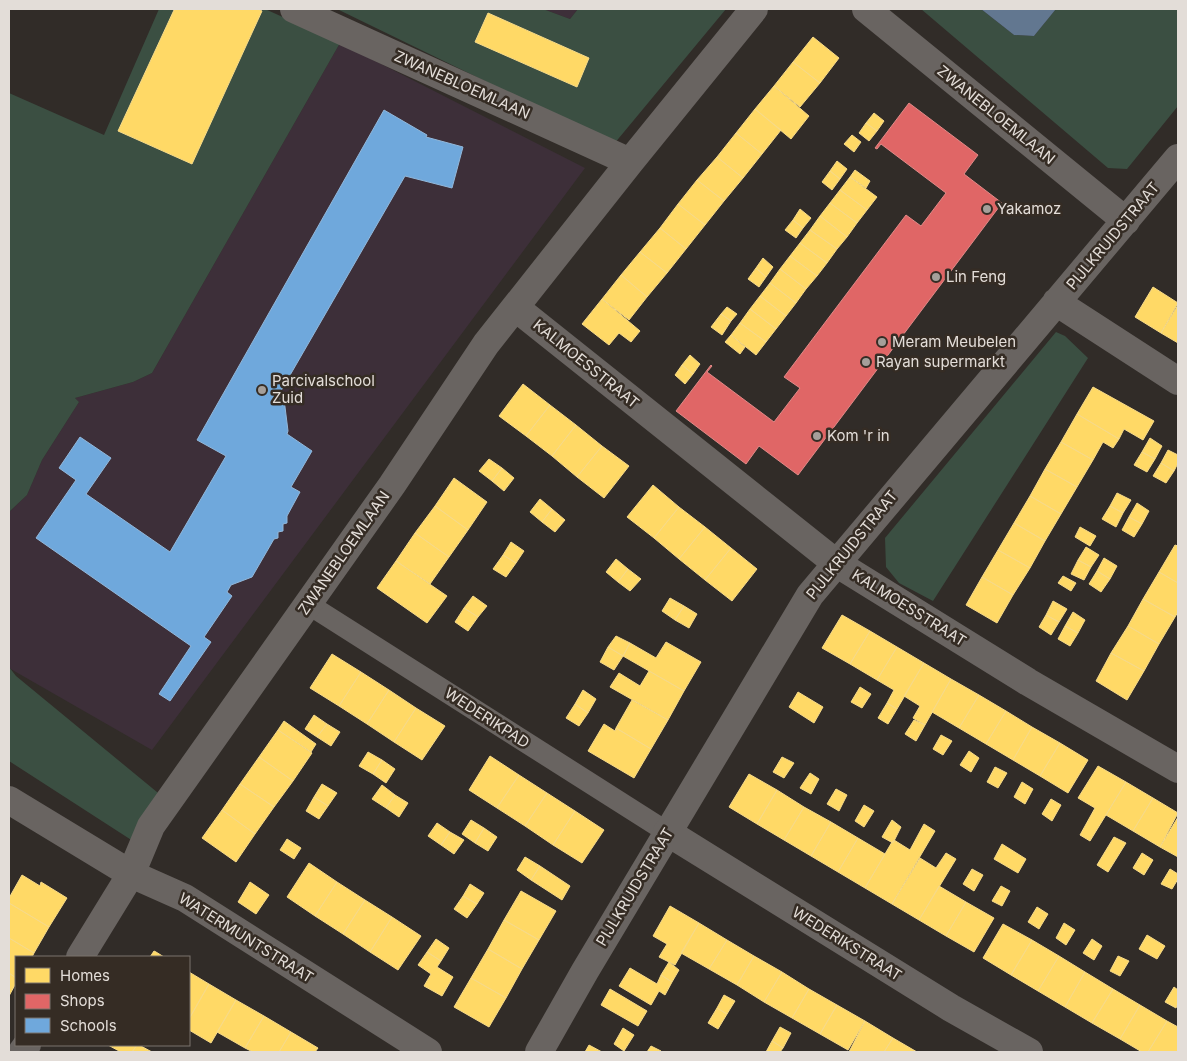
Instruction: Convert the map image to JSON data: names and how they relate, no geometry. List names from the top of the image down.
{
  "streets": {
    "street": [
      "ZWANEBLOEMLAAN",
      "PIJLKRUIDSTRAAT",
      "KALMOESSTRAAT",
      "WEDERIKPAD",
      "WATERMUNTSTRAAT",
      "WEDERIKSTRAAT"
    ]
  },
  "crossings": [
    ["ZWANEBLOEMLAAN", "PIJLKRUIDSTRAAT"],
    ["ZWANEBLOEMLAAN", "KALMOESSTRAAT"],
    ["ZWANEBLOEMLAAN", "WEDERIKPAD"],
    ["ZWANEBLOEMLAAN", "WATERMUNTSTRAAT"],
    ["PIJLKRUIDSTRAAT", "KALMOESSTRAAT"],
    ["PIJLKRUIDSTRAAT", "WEDERIKPAD"],
    ["PIJLKRUIDSTRAAT", "WEDERIKSTRAAT"],
    ["WEDERIKPAD", "WEDERIKSTRAAT"]
  ],
  "places": [
    "Yakamoz",
    "Lin Feng",
    "Meram Meubelen",
    "Rayan supermarkt",
    "Parcivalschool Zuid",
    "Kom 'r in"
  ],
  "legend": ["Homes", "Shops", "Schools"]
}
